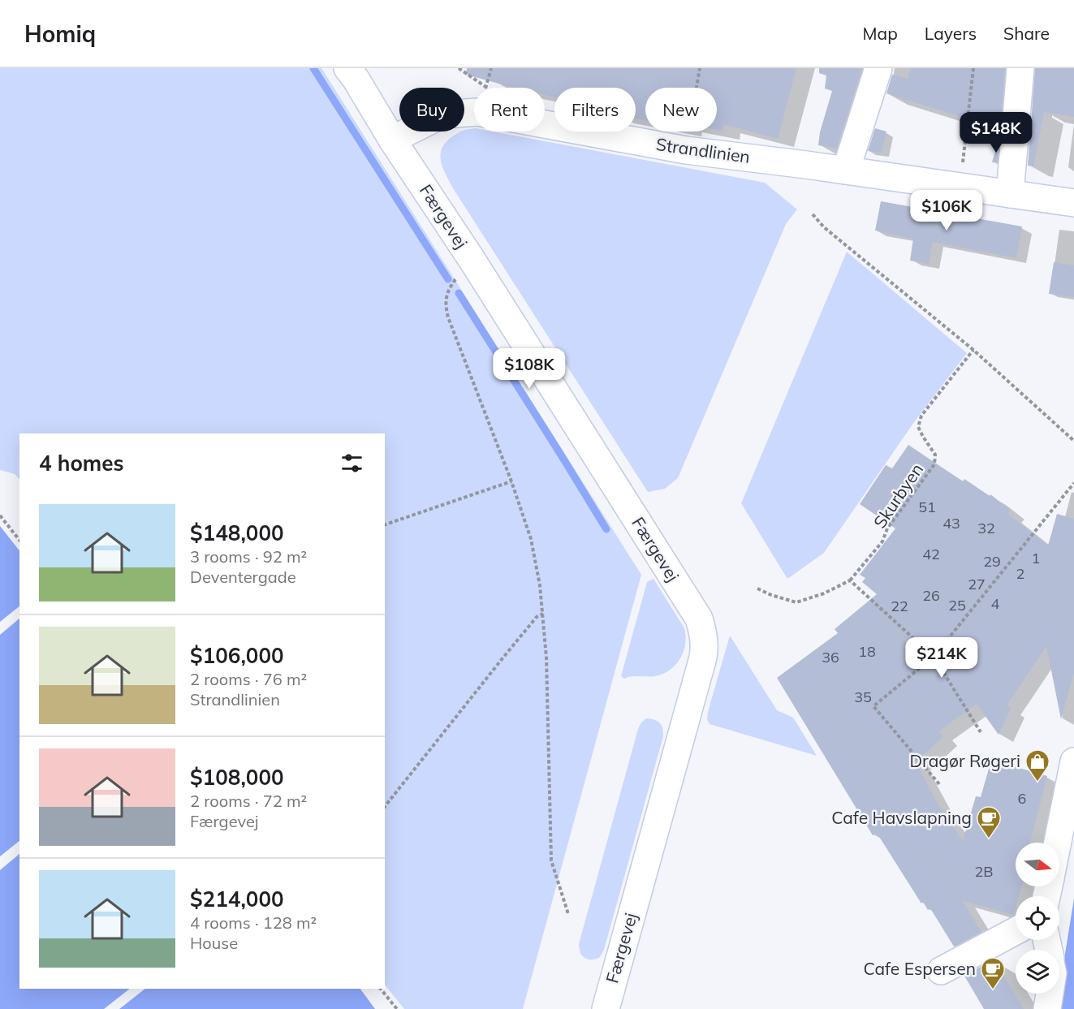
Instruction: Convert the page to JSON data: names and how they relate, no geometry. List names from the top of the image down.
{
  "streets": {
    "street": ["Strandlinien", "Færgevej"],
    "path": ["Skurbyen"]
  },
  "crossings": [
    ["Strandlinien", "Færgevej"]
  ],
  "places": {
    "shop": ["Dragør Røgeri"],
    "cafe": ["Cafe Havslapning", "Cafe Espersen"]
  },
  "house_numbers": [
    "51",
    "43",
    "32",
    "42",
    "1",
    "29",
    "2",
    "27",
    "26",
    "4",
    "25",
    "22",
    "18",
    "36",
    "35",
    "6",
    "2B"
  ],
  "north": "right",
  "page": {
    "header": "Homiq",
    "nav": ["Map", "Layers", "Share"],
    "chip": [
      "Buy",
      "Rent",
      "Filters",
      "New"
    ],
    "price": [
      "$148K",
      "$106K",
      "$108K",
      "$214K"
    ],
    "heading": "4 homes",
    "list": [
      {
        "name": "$148,000",
        "note": "3 rooms · 92 m² · Deventergade"
      },
      {
        "name": "$106,000",
        "note": "2 rooms · 76 m² · Strandlinien"
      },
      {
        "name": "$108,000",
        "note": "2 rooms · 72 m² · Færgevej"
      },
      {
        "name": "$214,000",
        "note": "4 rooms · 128 m² · House"
      }
    ]
  }
}
